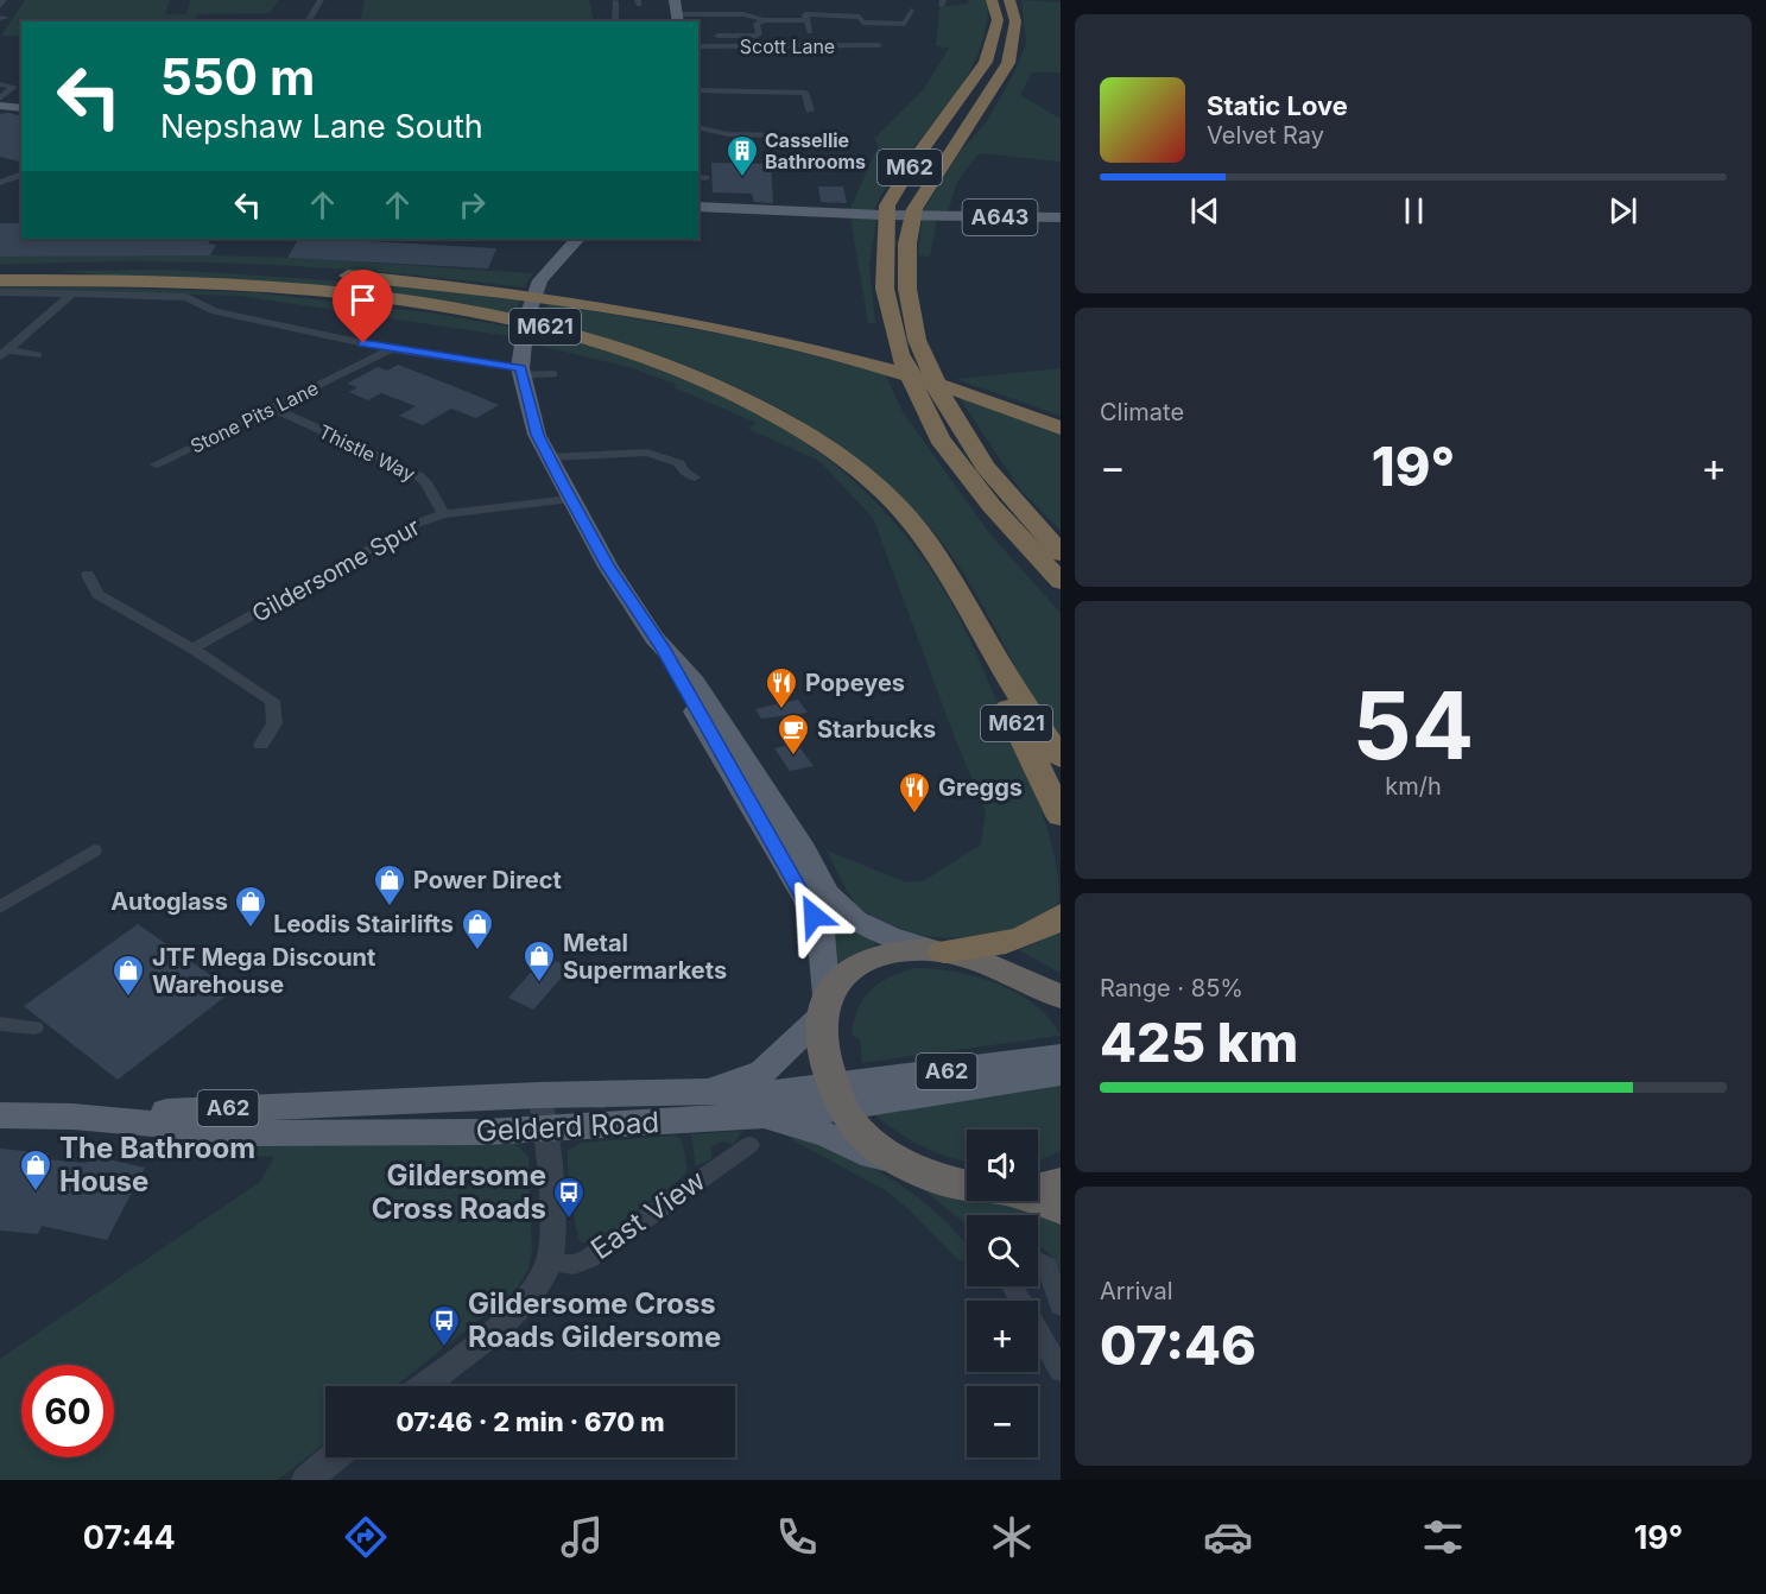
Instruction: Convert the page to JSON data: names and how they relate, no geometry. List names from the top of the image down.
{
  "streets": {
    "highway": ["M62", "M621"],
    "main road": ["A643", "A62", "Gelderd Road"],
    "street": [
      "Scott Lane",
      "Stone Pits Lane",
      "Thistle Way",
      "Gildersome Spur",
      "East View"
    ]
  },
  "crossings": [
    ["Stone Pits Lane", "Thistle Way"],
    ["Thistle Way", "Gildersome Spur"],
    ["Gelderd Road", "East View"]
  ],
  "places": {
    "building": ["Cassellie Bathrooms"],
    "restaurant": ["Popeyes", "Greggs"],
    "cafe": ["Starbucks"],
    "shop": [
      "Power Direct",
      "Autoglass",
      "Leodis Stairlifts",
      "Metal Supermarkets",
      "JTF Mega Discount Warehouse",
      "The Bathroom House"
    ],
    "bus stop": ["Gildersome Cross Roads", "Gildersome Cross Roads Gildersome"]
  },
  "page": {
    "turn": ["550 m", "Nepshaw Lane South"],
    "song": ["Static Love", "Velvet Ray"],
    "tile": [
      "Climate",
      ["54", "km/h"],
      ["Range · 85%", "425 km"],
      ["Arrival", "07:46"]
    ],
    "heat": ["−", "19°", "+"],
    "map_buttons": ["+", "−"],
    "limit": "60",
    "trip": "07:46 · 2 min · 670 m",
    "tabs": ["07:44", "19°"]
  }
}
